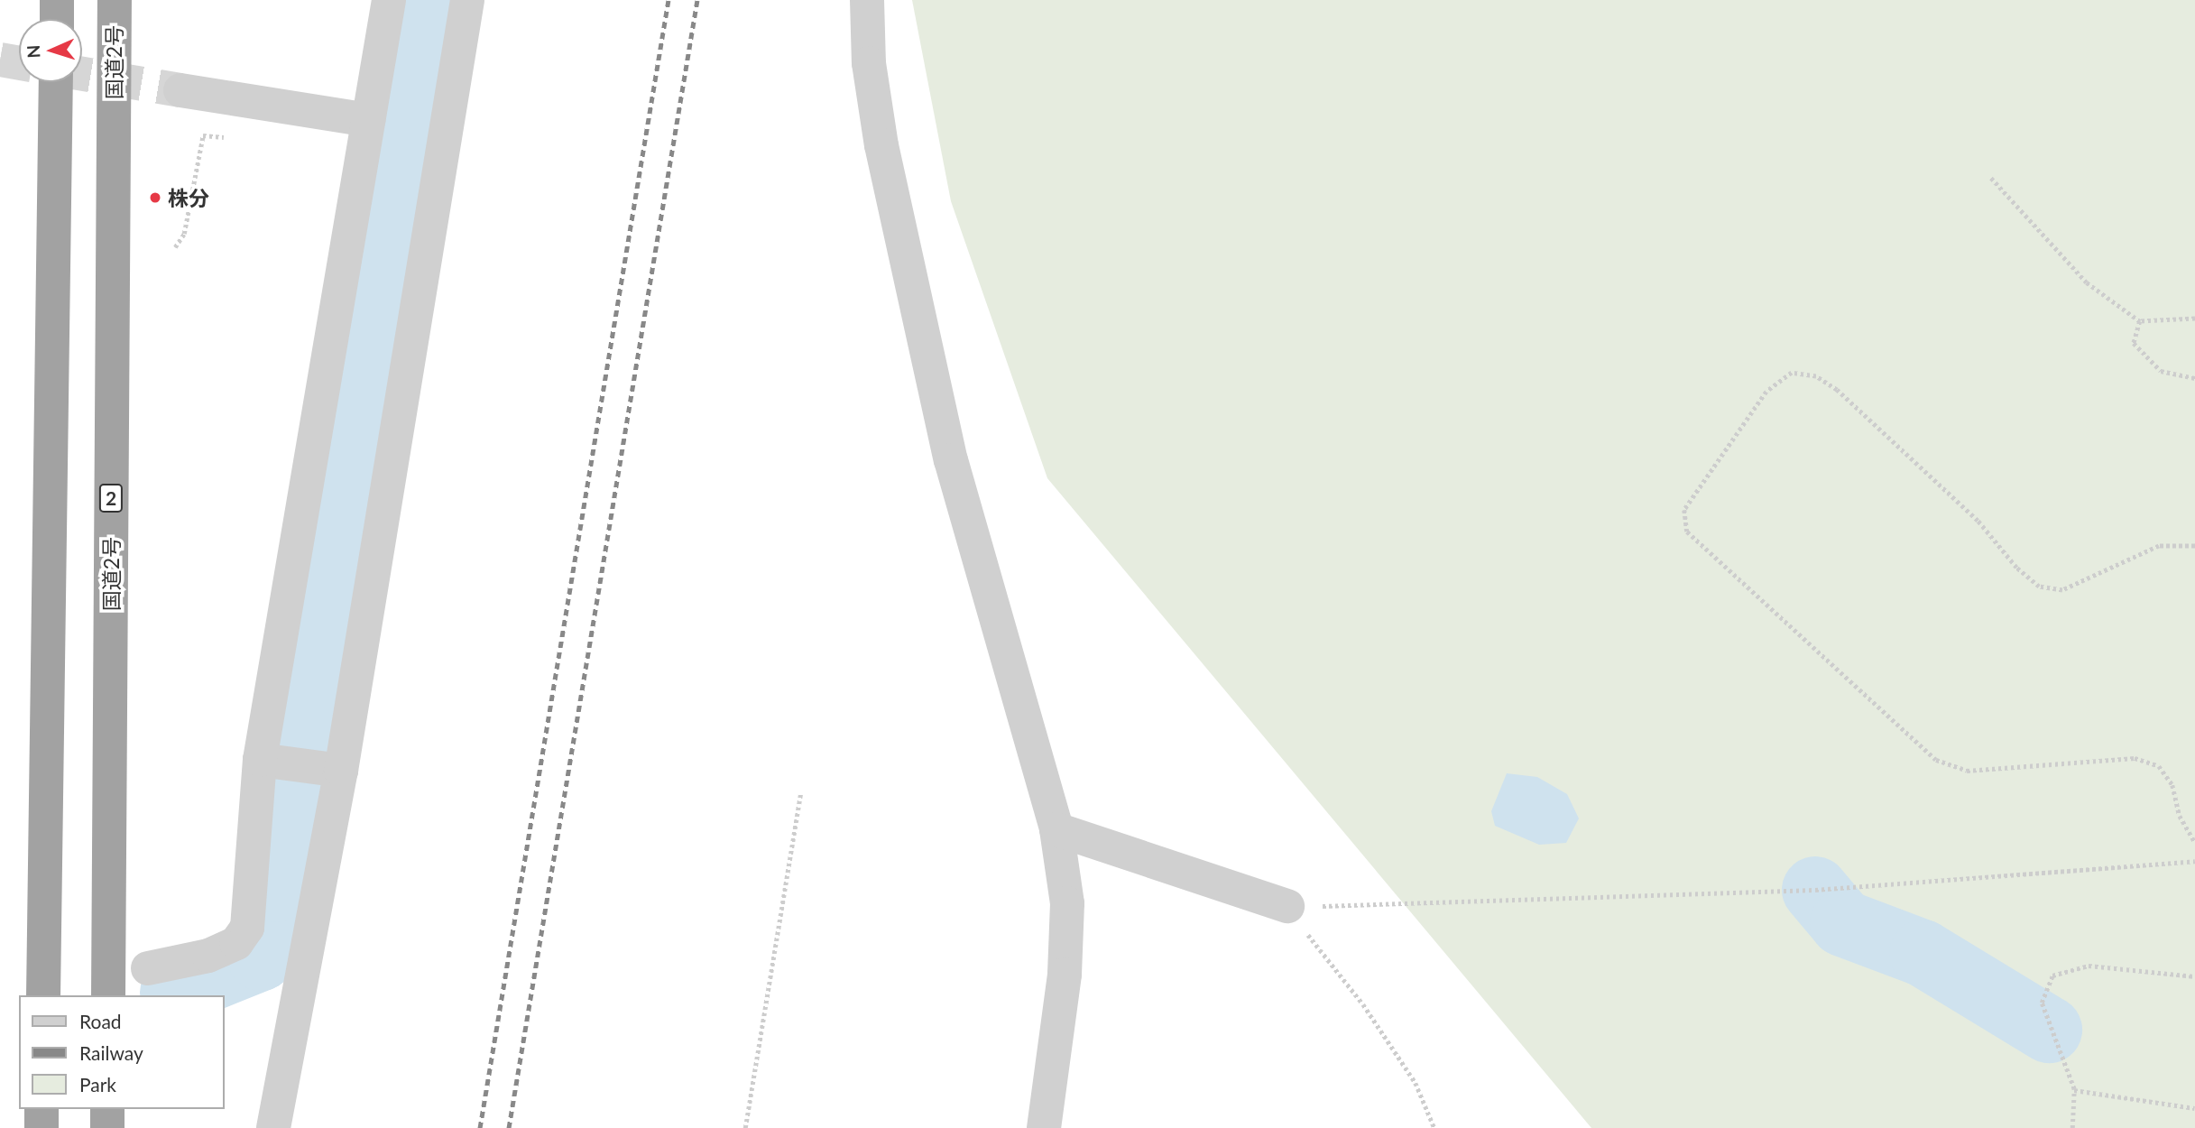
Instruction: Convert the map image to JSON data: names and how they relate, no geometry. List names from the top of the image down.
{
  "streets": {
    "highway": ["国道2号", "2"]
  },
  "places": ["株分"],
  "legend": ["Road", "Railway", "Park"],
  "north": "left"
}
